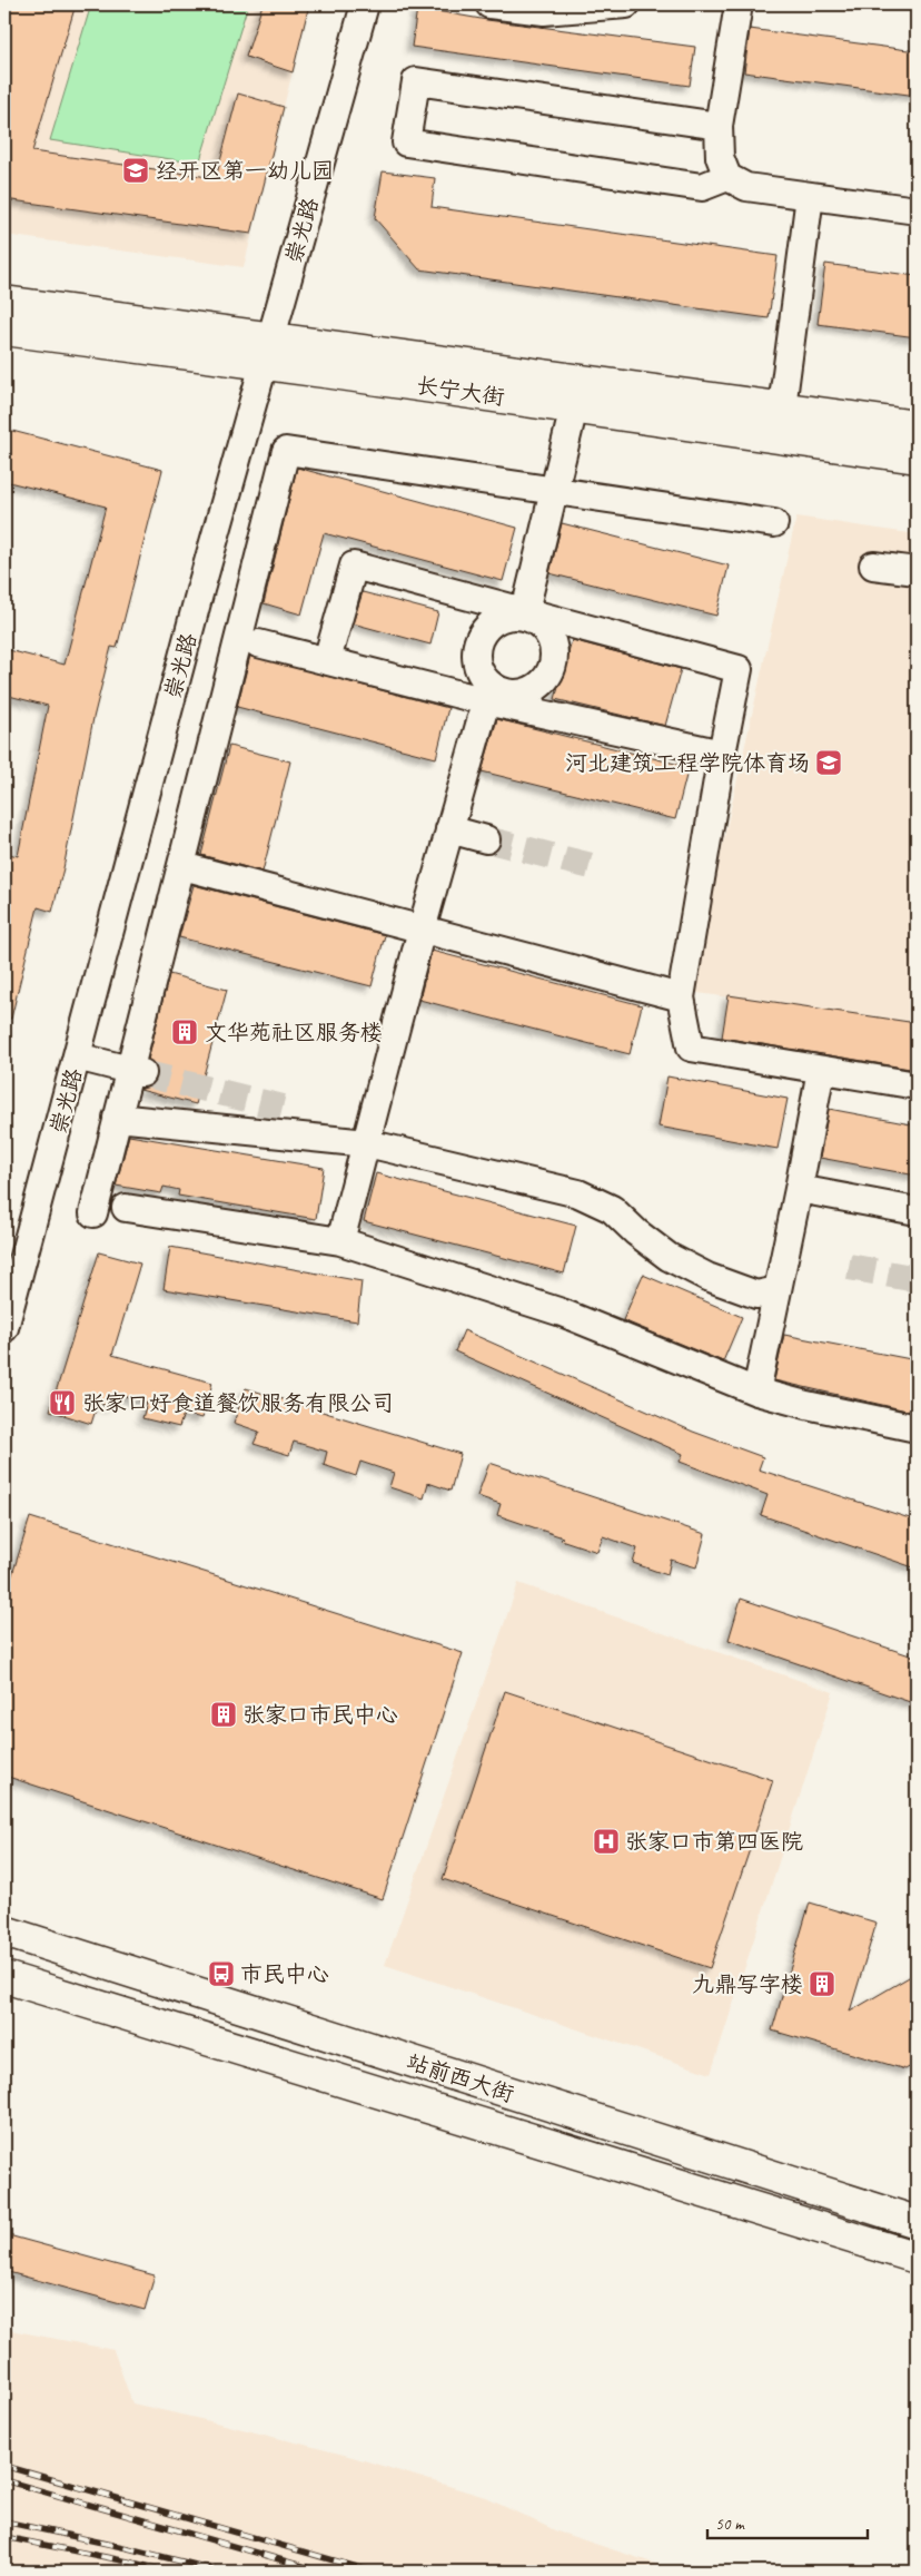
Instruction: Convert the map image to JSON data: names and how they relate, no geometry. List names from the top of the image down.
{
  "streets": {
    "main road": ["长宁大街", "站前西大街"],
    "street": ["崇光路"]
  },
  "crossings": [
    ["崇光路", "长宁大街"]
  ],
  "places": {
    "school or university": ["经开区第一幼儿园", "河北建筑工程学院体育场"],
    "building": ["文华苑社区服务楼", "张家口市民中心", "九鼎写字楼"],
    "restaurant": ["张家口好食道餐饮服务有限公司"],
    "hospital": ["张家口市第四医院"],
    "bus stop": ["市民中心"]
  },
  "scale_bar": "50 m"
}
